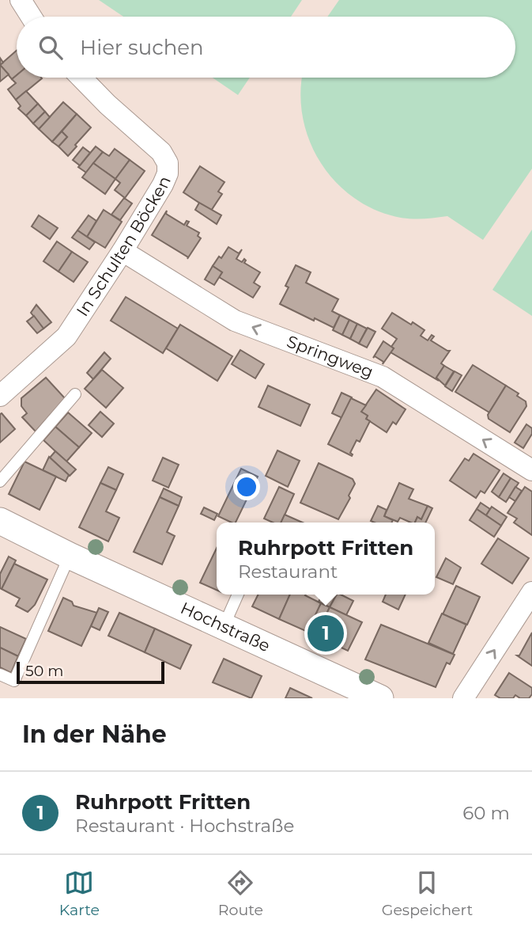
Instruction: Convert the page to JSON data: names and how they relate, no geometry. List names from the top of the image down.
{
  "streets": {
    "street": ["In Schulten Böcken", "Springweg", "Hochstraße"]
  },
  "crossings": [
    ["In Schulten Böcken", "Springweg"]
  ],
  "one_way": ["Springweg"],
  "scale_bar": "50 m",
  "page": {
    "search": "Hier suchen",
    "popup": ["Ruhrpott Fritten", "Restaurant"],
    "pins": "1",
    "scale": "50 m",
    "heading": "In der Nähe",
    "list": [
      {
        "mark": "1",
        "name": "Ruhrpott Fritten",
        "note": "Restaurant · Hochstraße",
        "value": "60 m"
      }
    ],
    "nav": ["Karte", "Route", "Gespeichert"]
  }
}
